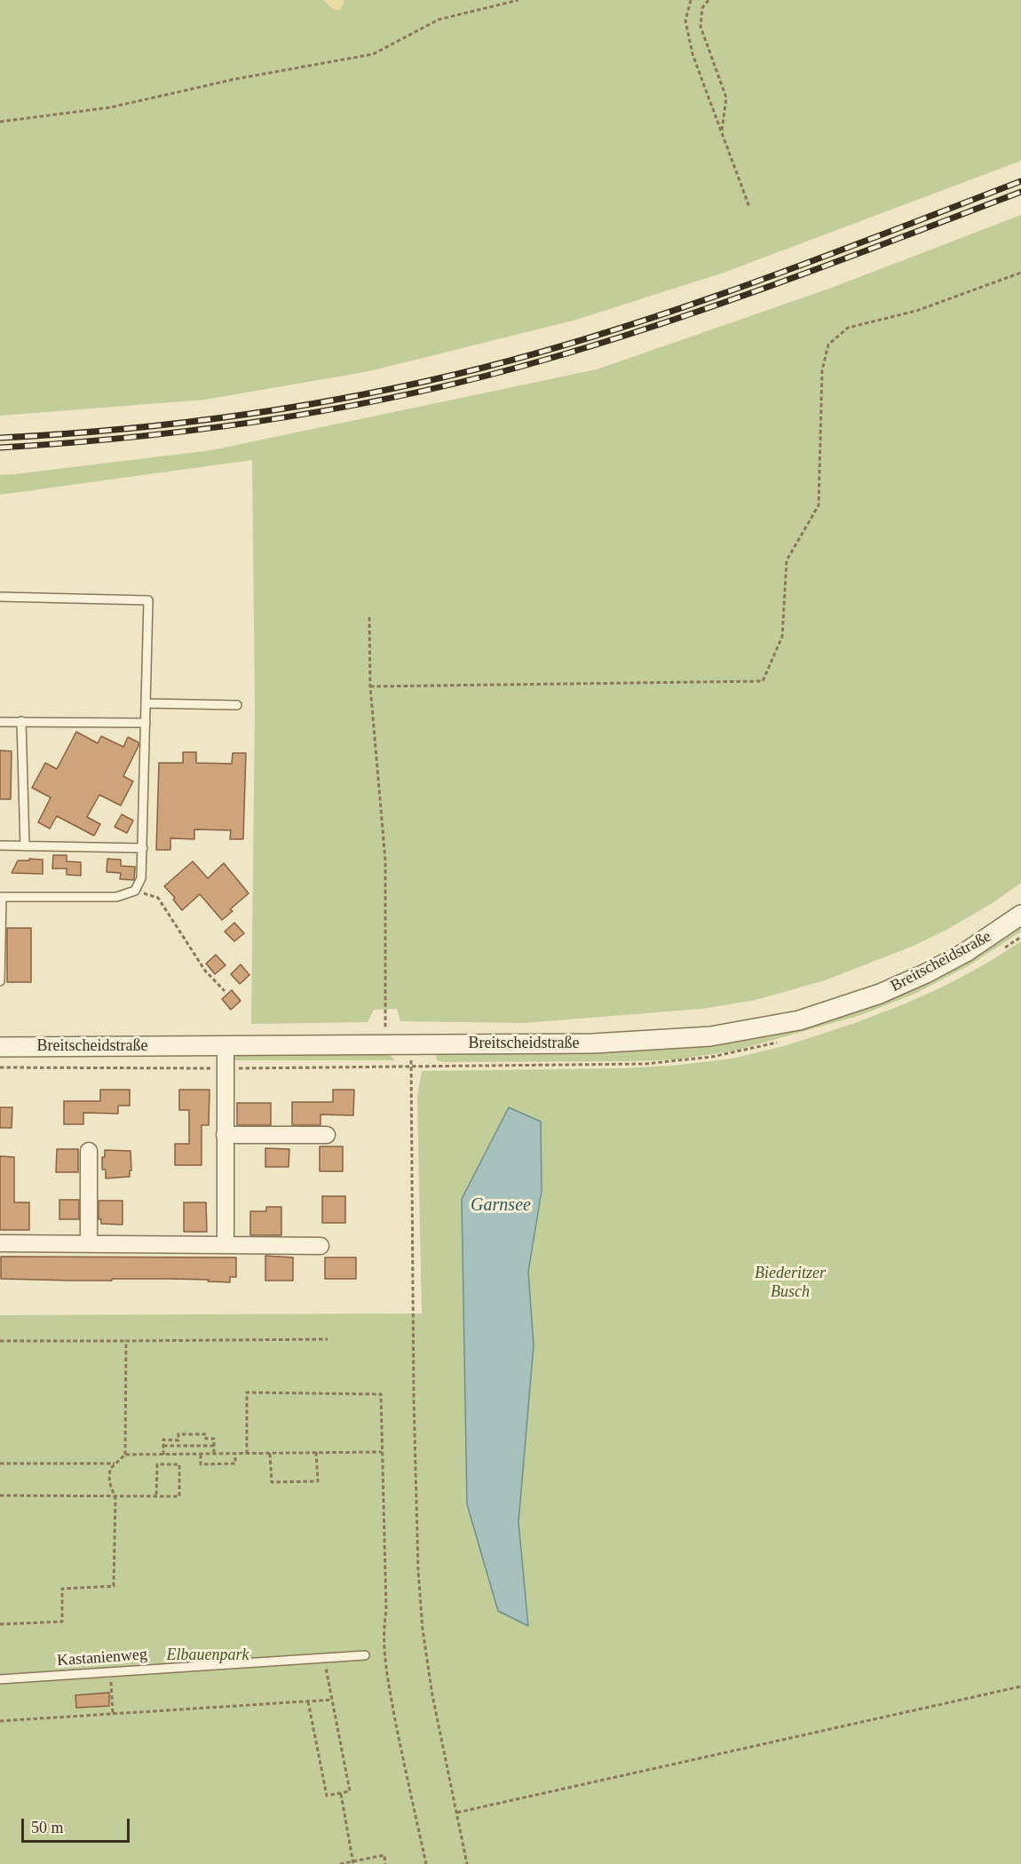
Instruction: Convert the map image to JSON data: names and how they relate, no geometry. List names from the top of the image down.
{
  "streets": {
    "street": ["Breitscheidstraße"],
    "lane": ["Kastanienweg"]
  },
  "water": ["Garnsee"],
  "parks": ["Biederitzer Busch", "Elbauenpark"],
  "scale_bar": "50 m"
}
